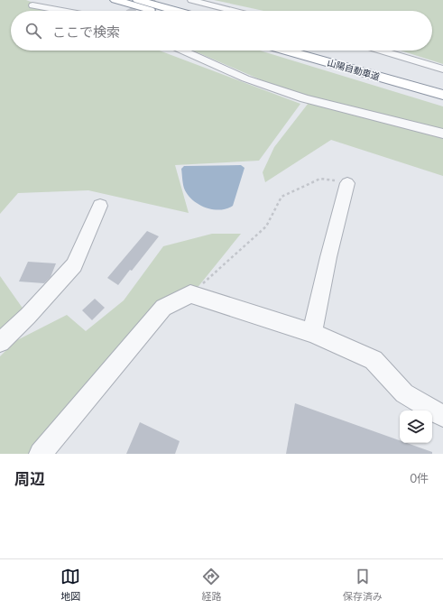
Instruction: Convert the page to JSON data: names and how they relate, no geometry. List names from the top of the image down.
{
  "streets": {
    "highway": ["山陽自動車道"]
  },
  "page": {
    "search": "ここで検索",
    "heading": ["周辺", "0件"],
    "nav": ["地図", "経路", "保存済み"]
  }
}
